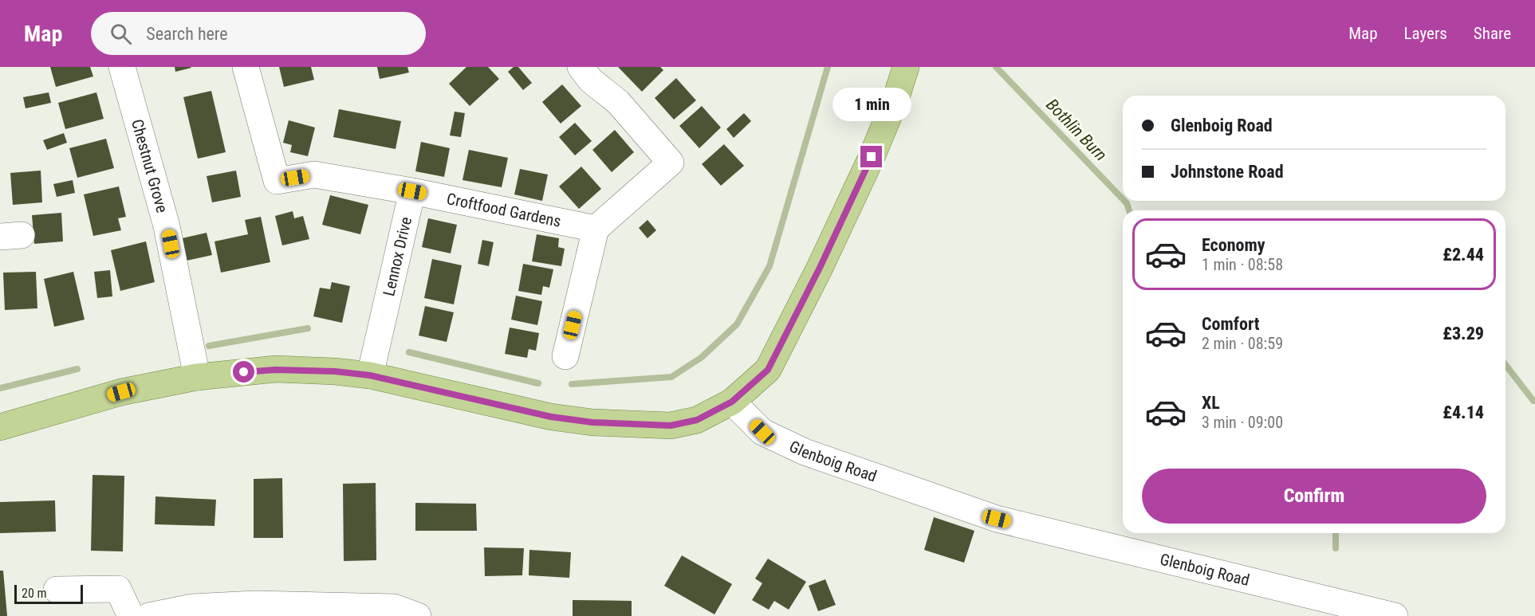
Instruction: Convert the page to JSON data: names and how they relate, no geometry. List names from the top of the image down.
{
  "streets": {
    "street": [
      "Chestnut Grove",
      "Croftfood Gardens",
      "Lennox Drive",
      "Glenboig Road"
    ]
  },
  "crossings": [
    ["Croftfood Gardens", "Lennox Drive"]
  ],
  "water": ["Bothlin Burn"],
  "scale_bar": "20 m",
  "page": {
    "header": "Map",
    "search": "Search here",
    "nav": ["Map", "Layers", "Share"],
    "bubble": "1 min",
    "banner": ["Glenboig Road", "Johnstone Road"],
    "list": [
      {
        "name": "Economy",
        "note": "1 min · 08:58",
        "value": "£2.44"
      },
      {
        "name": "Comfort",
        "note": "2 min · 08:59",
        "value": "£3.29"
      },
      {
        "name": "XL",
        "note": "3 min · 09:00",
        "value": "£4.14"
      }
    ],
    "buttons": "Confirm",
    "scale": "20 m"
  }
}
